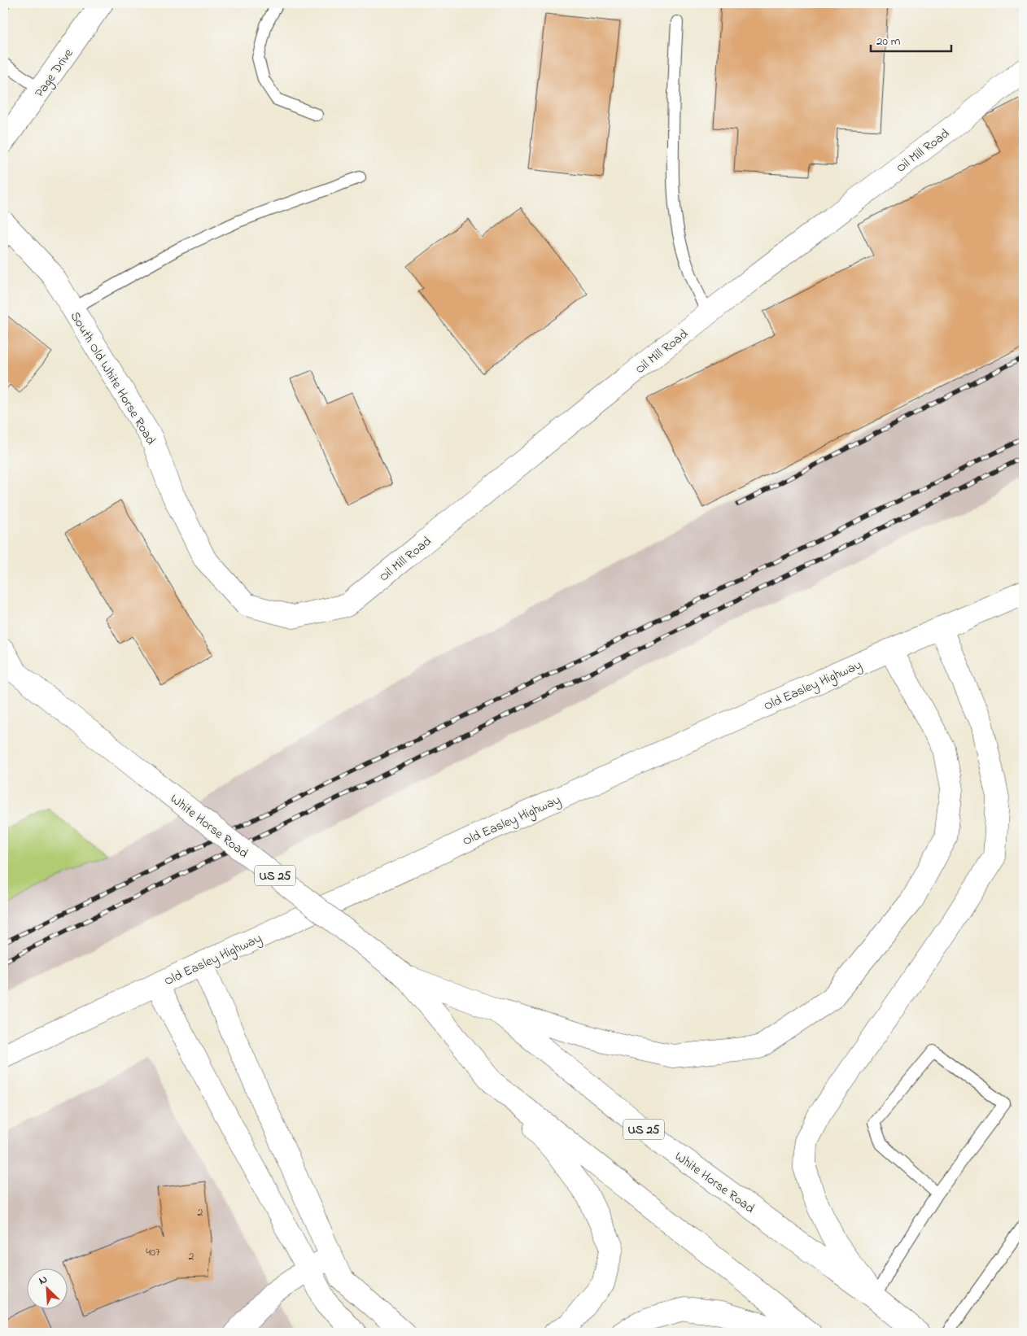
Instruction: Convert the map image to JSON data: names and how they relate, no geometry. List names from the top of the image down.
{
  "streets": {
    "main road": [
      "Page Drive",
      "Oil Mill Road",
      "South Old White Horse Road",
      "Old Easley Highway",
      "White Horse Road",
      "US 25"
    ]
  },
  "crossings": [
    ["Oil Mill Road", "South Old White Horse Road"]
  ],
  "house_numbers": ["2", "407", "2"],
  "scale_bar": "20 m",
  "north": "top left"
}
